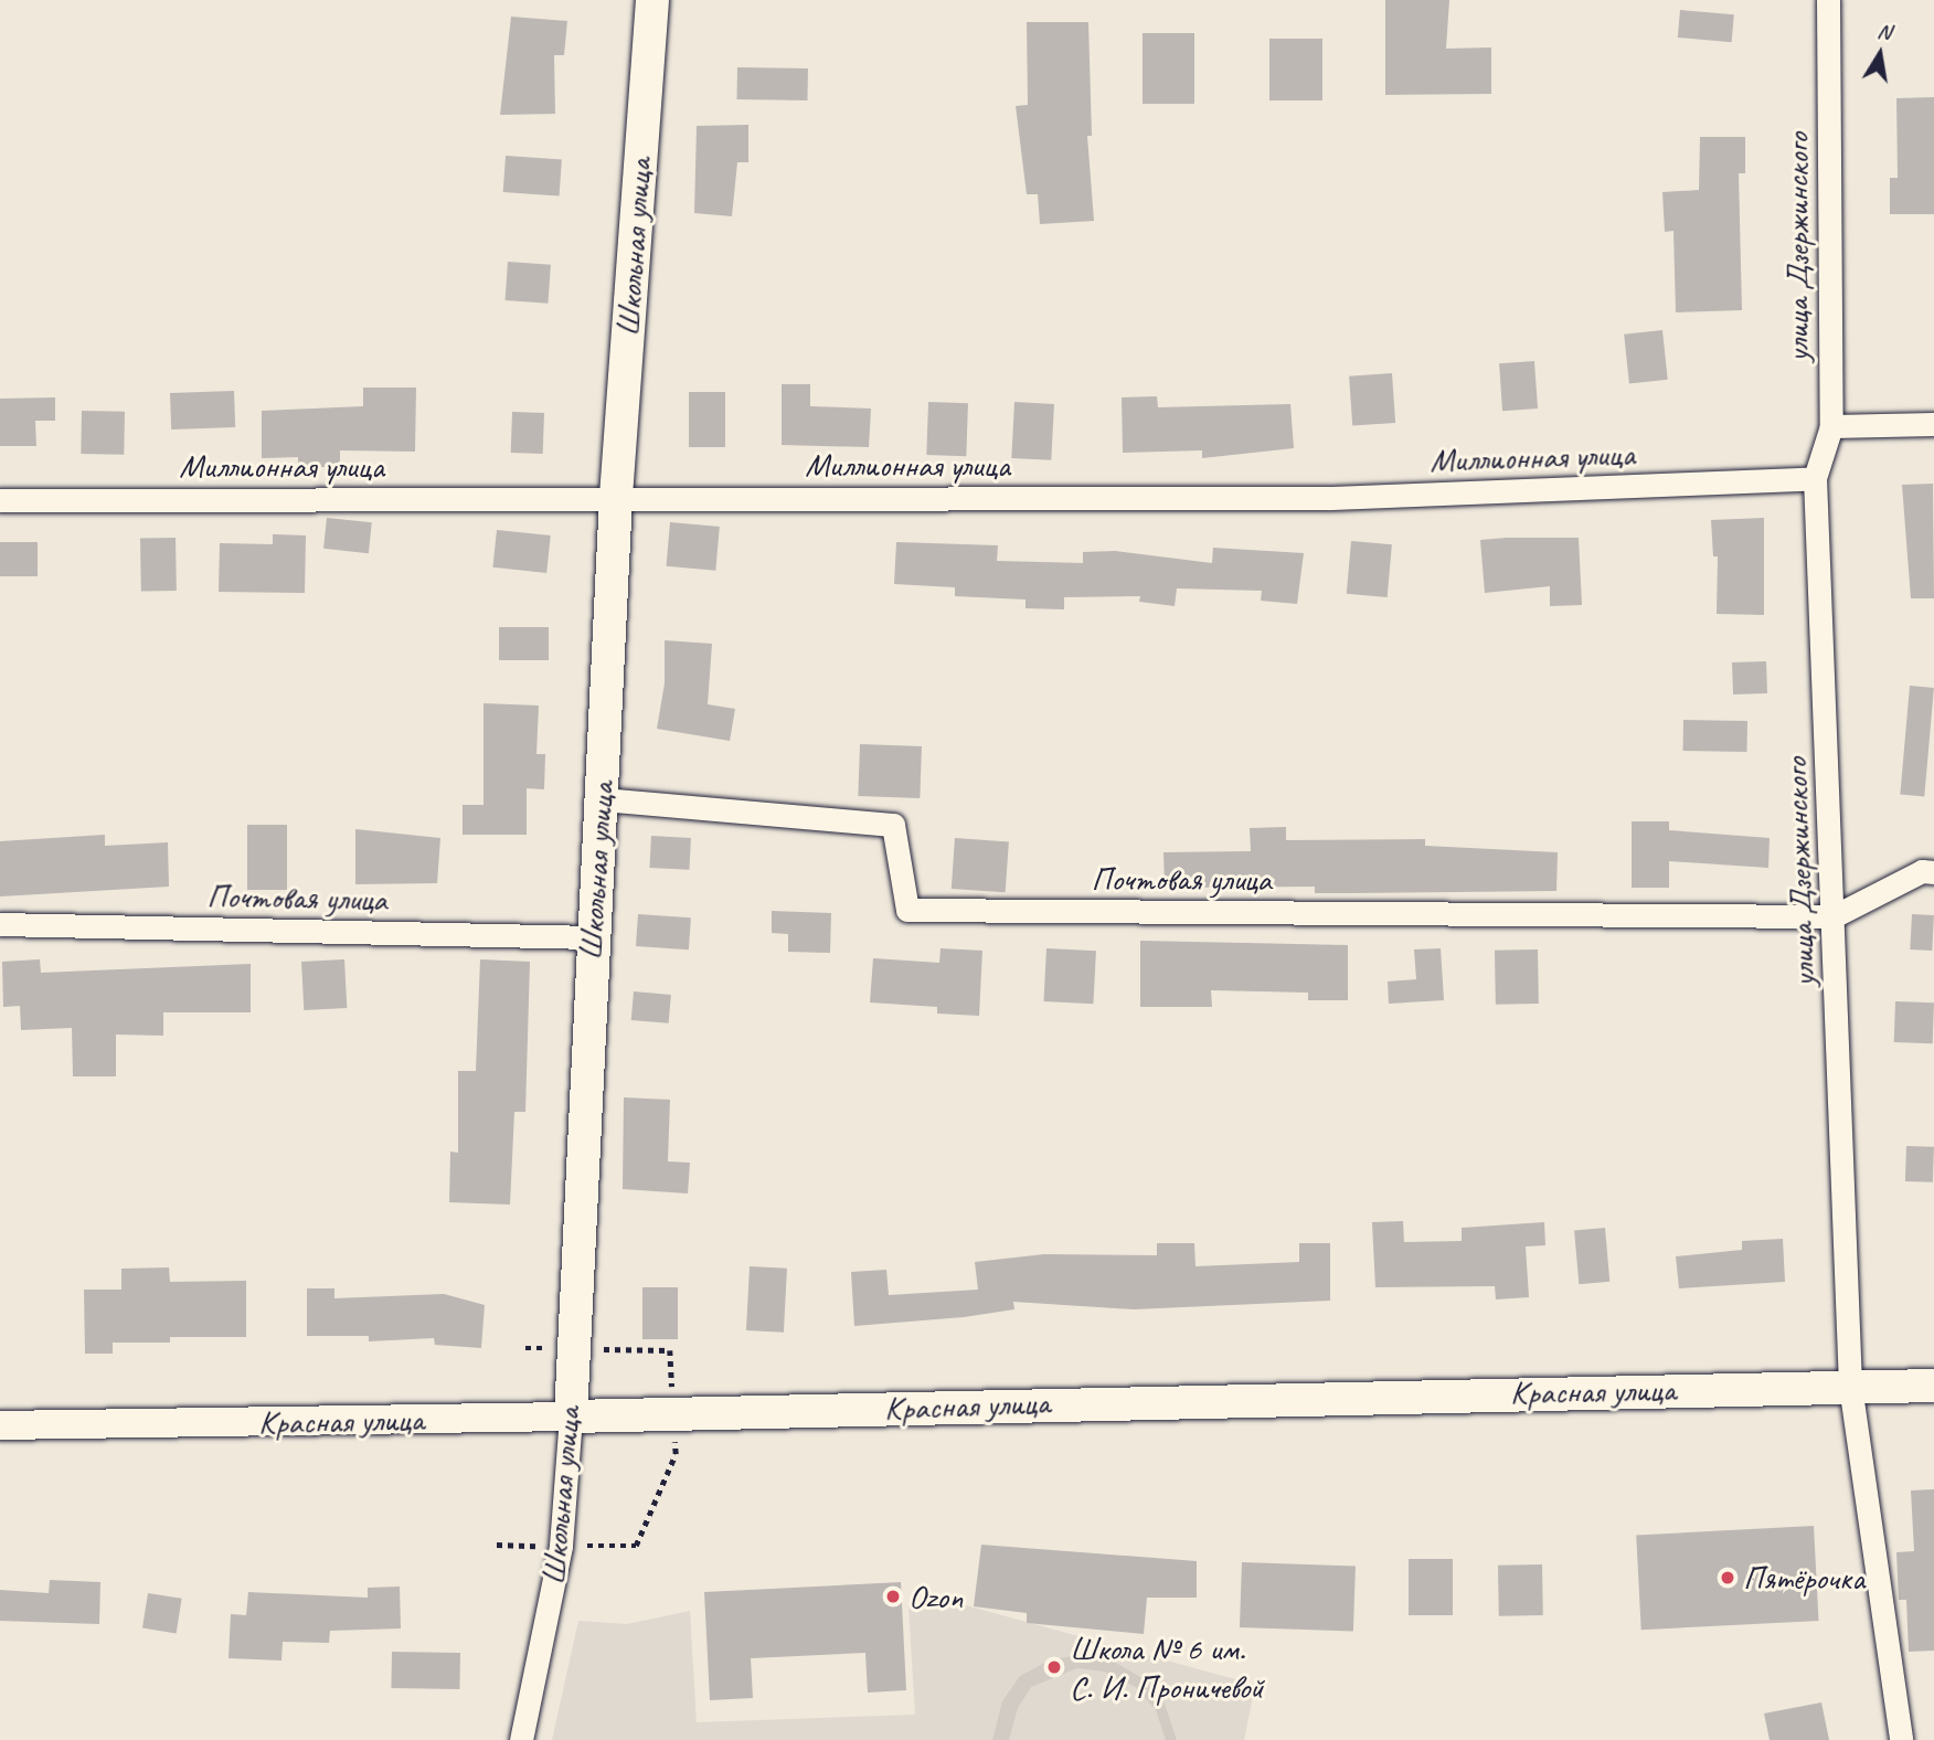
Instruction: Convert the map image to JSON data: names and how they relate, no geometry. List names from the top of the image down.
{
  "streets": {
    "main road": ["Школьная улица", "Красная улица"],
    "street": ["улица Дзержинского", "Миллионная улица", "Почтовая улица"]
  },
  "crossings": [
    ["Школьная улица", "Миллионная улица"],
    ["Школьная улица", "Почтовая улица"],
    ["Школьная улица", "Красная улица"],
    ["улица Дзержинского", "Миллионная улица"],
    ["улица Дзержинского", "Почтовая улица"],
    ["улица Дзержинского", "Красная улица"]
  ],
  "places": ["Пятёрочка", "Ozon", "Школа № 6 им. С. И. Проничевой"],
  "north": "top"
}
